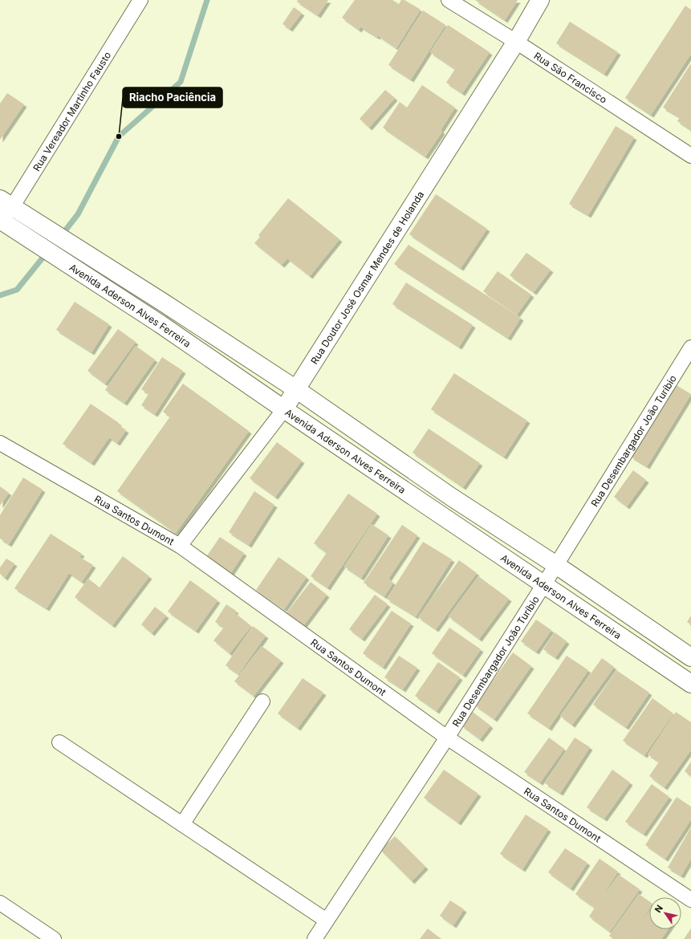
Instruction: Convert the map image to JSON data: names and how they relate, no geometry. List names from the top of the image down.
{
  "streets": {
    "main road": ["Rua Doutor José Osmar Mendes de Holanda", "Avenida Aderson Alves Ferreira"],
    "street": [
      "Rua São Francisco",
      "Rua Vereador Martinho Fausto",
      "Rua Desembargador João Turíbio",
      "Rua Santos Dumont"
    ]
  },
  "crossings": [
    ["Rua São Francisco", "Rua Doutor José Osmar Mendes de Holanda"],
    ["Rua Vereador Martinho Fausto", "Avenida Aderson Alves Ferreira"],
    ["Rua Doutor José Osmar Mendes de Holanda", "Avenida Aderson Alves Ferreira"],
    ["Rua Doutor José Osmar Mendes de Holanda", "Rua Santos Dumont"],
    ["Avenida Aderson Alves Ferreira", "Rua Desembargador João Turíbio"],
    ["Rua Desembargador João Turíbio", "Rua Santos Dumont"]
  ],
  "places": ["Riacho Paciência"],
  "north": "top left"
}
